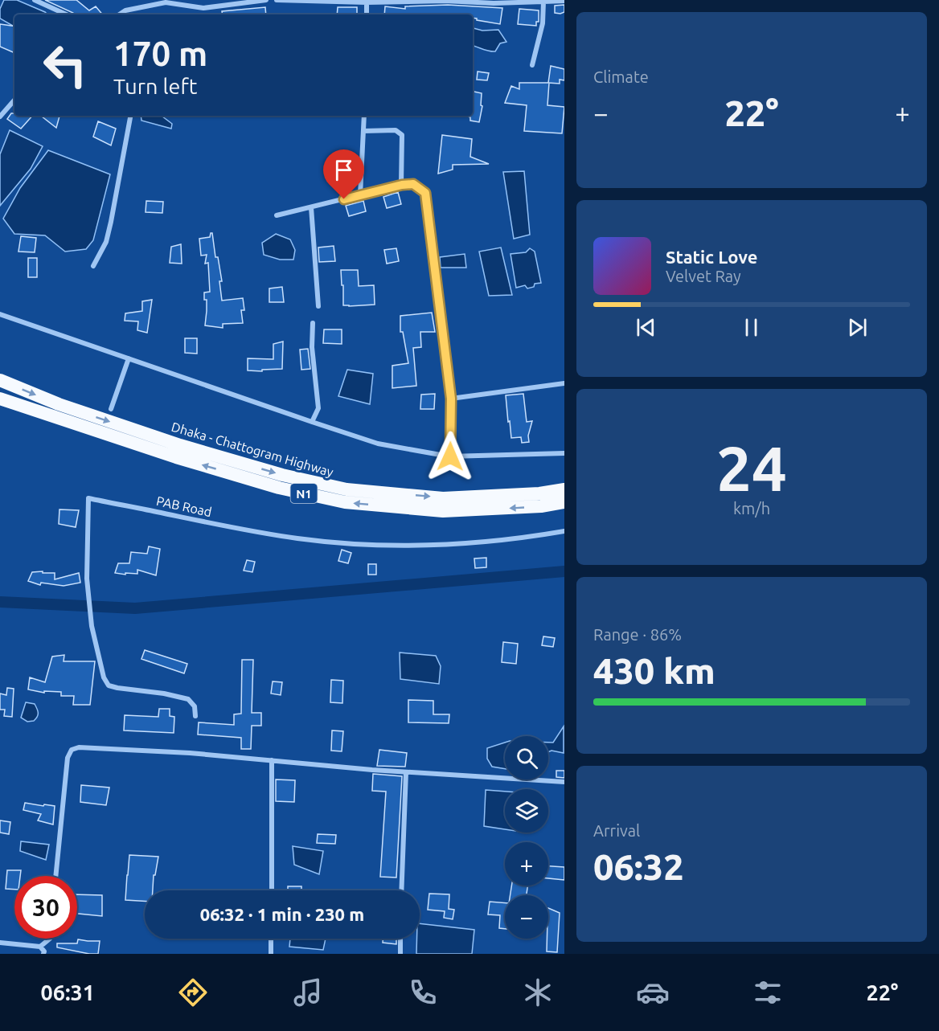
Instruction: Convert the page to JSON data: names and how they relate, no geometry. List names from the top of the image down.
{
  "streets": {
    "highway": ["Dhaka - Chattogram Highway", "N1"],
    "street": ["PAB Road"]
  },
  "page": {
    "tile": [
      "Climate",
      ["24", "km/h"],
      ["Range · 86%", "430 km"],
      ["Arrival", "06:32"]
    ],
    "turn": ["170 m", "Turn left"],
    "heat": ["−", "22°", "+"],
    "song": ["Static Love", "Velvet Ray"],
    "map_buttons": ["+", "−"],
    "limit": "30",
    "trip": "06:32 · 1 min · 230 m",
    "tabs": ["06:31", "22°"]
  }
}
